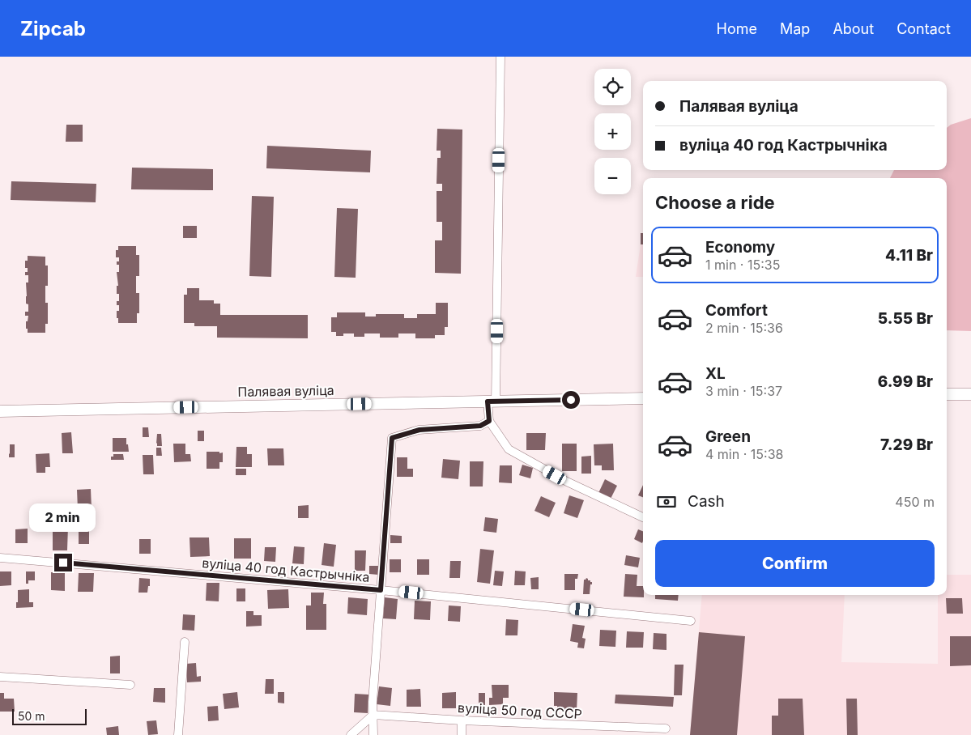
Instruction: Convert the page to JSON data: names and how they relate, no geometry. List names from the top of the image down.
{
  "streets": {
    "street": ["Палявая вуліца", "вуліца 40 год Кастрычніка", "вуліца 50 год СССР"]
  },
  "scale_bar": "50 m",
  "page": {
    "header": "Zipcab",
    "nav": [
      "Home",
      "Map",
      "About",
      "Contact"
    ],
    "map_buttons": ["+", "−"],
    "banner": ["Палявая вуліца", "вуліца 40 год Кастрычніка"],
    "heading": "Choose a ride",
    "list": [
      {
        "name": "Economy",
        "note": "1 min · 15:35",
        "value": "4.11 Br"
      },
      {
        "name": "Comfort",
        "note": "2 min · 15:36",
        "value": "5.55 Br"
      },
      {
        "name": "XL",
        "note": "3 min · 15:37",
        "value": "6.99 Br"
      },
      {
        "name": "Green",
        "note": "4 min · 15:38",
        "value": "7.29 Br"
      }
    ],
    "pay": ["Cash", "450 m"],
    "bubble": "2 min",
    "buttons": "Confirm",
    "scale": "50 m"
  }
}
